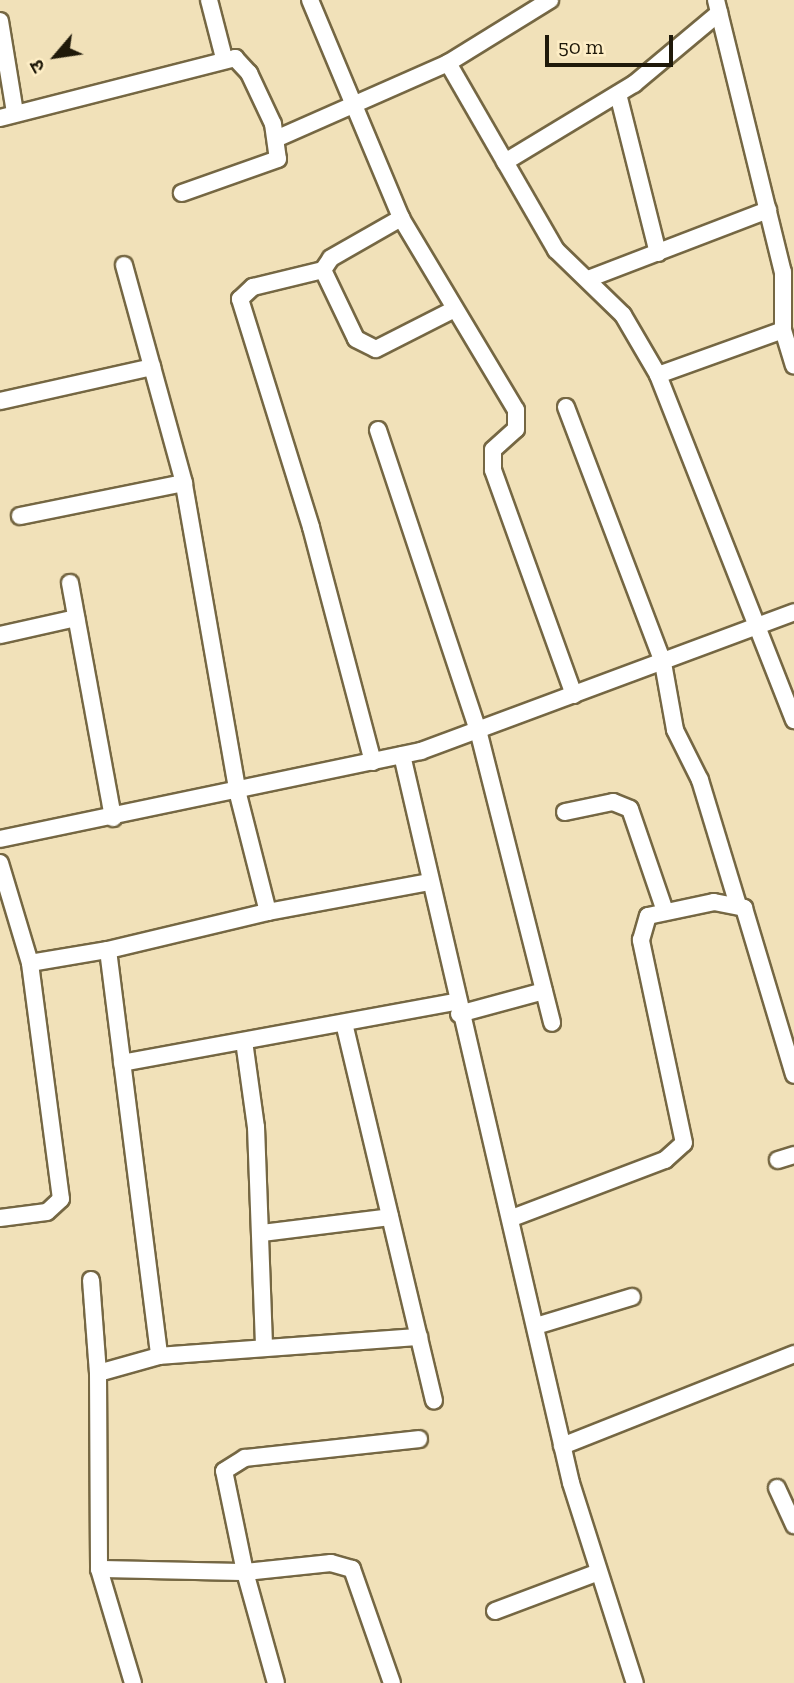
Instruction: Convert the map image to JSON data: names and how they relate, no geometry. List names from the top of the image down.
{
  "scale_bar": "50 m",
  "north": "bottom left"
}
